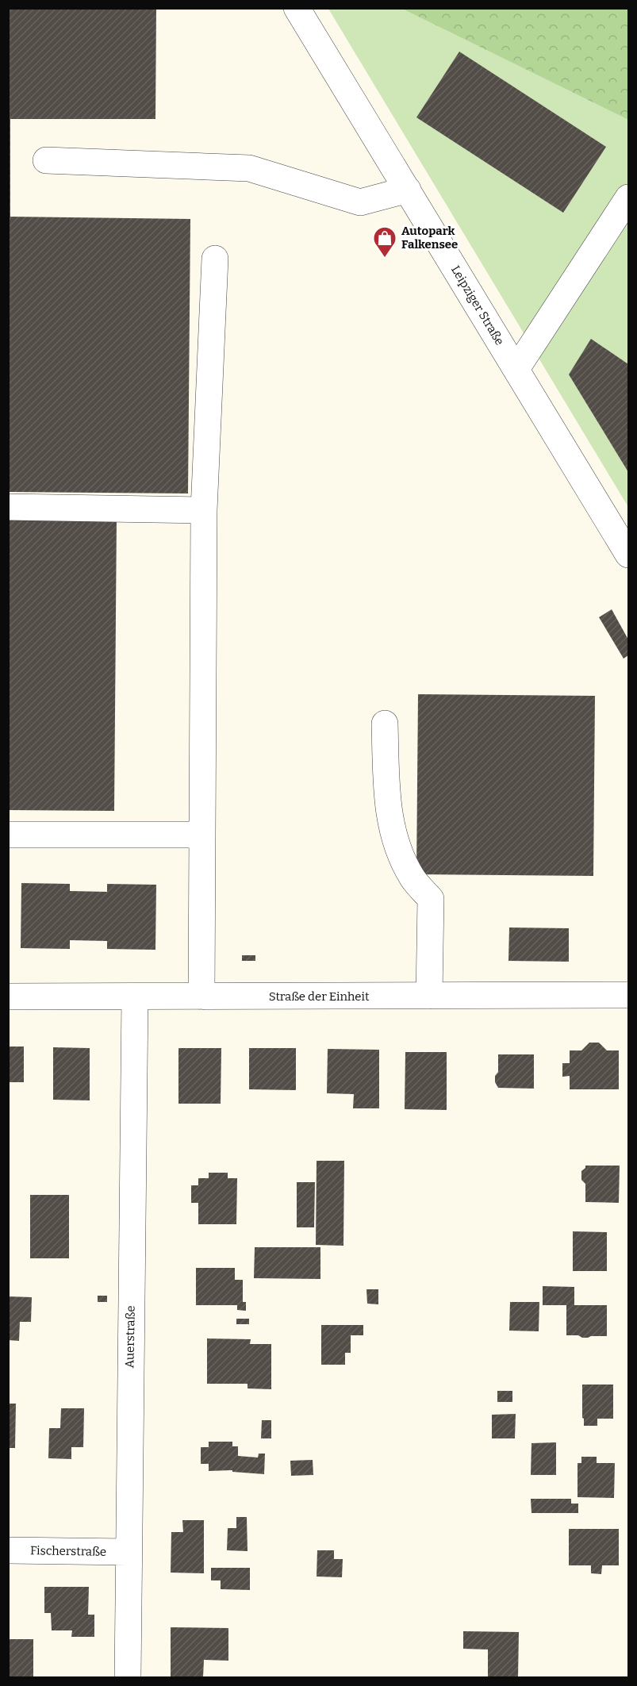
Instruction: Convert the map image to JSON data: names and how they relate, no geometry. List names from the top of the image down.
{
  "streets": {
    "street": [
      "Leipziger Straße",
      "Straße der Einheit",
      "Auerstraße",
      "Fischerstraße"
    ]
  },
  "crossings": [
    ["Straße der Einheit", "Auerstraße"],
    ["Auerstraße", "Fischerstraße"]
  ],
  "places": {
    "shop": ["Autopark Falkensee"]
  }
}
